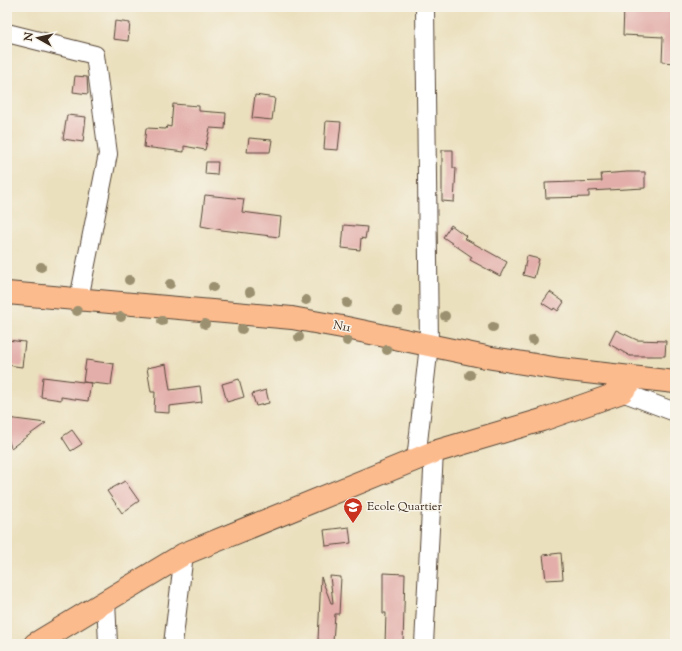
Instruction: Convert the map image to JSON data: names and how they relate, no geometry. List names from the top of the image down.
{
  "streets": {
    "main road": ["N11"]
  },
  "places": {
    "school or university": ["Ecole Quartier"]
  },
  "north": "left"
}
